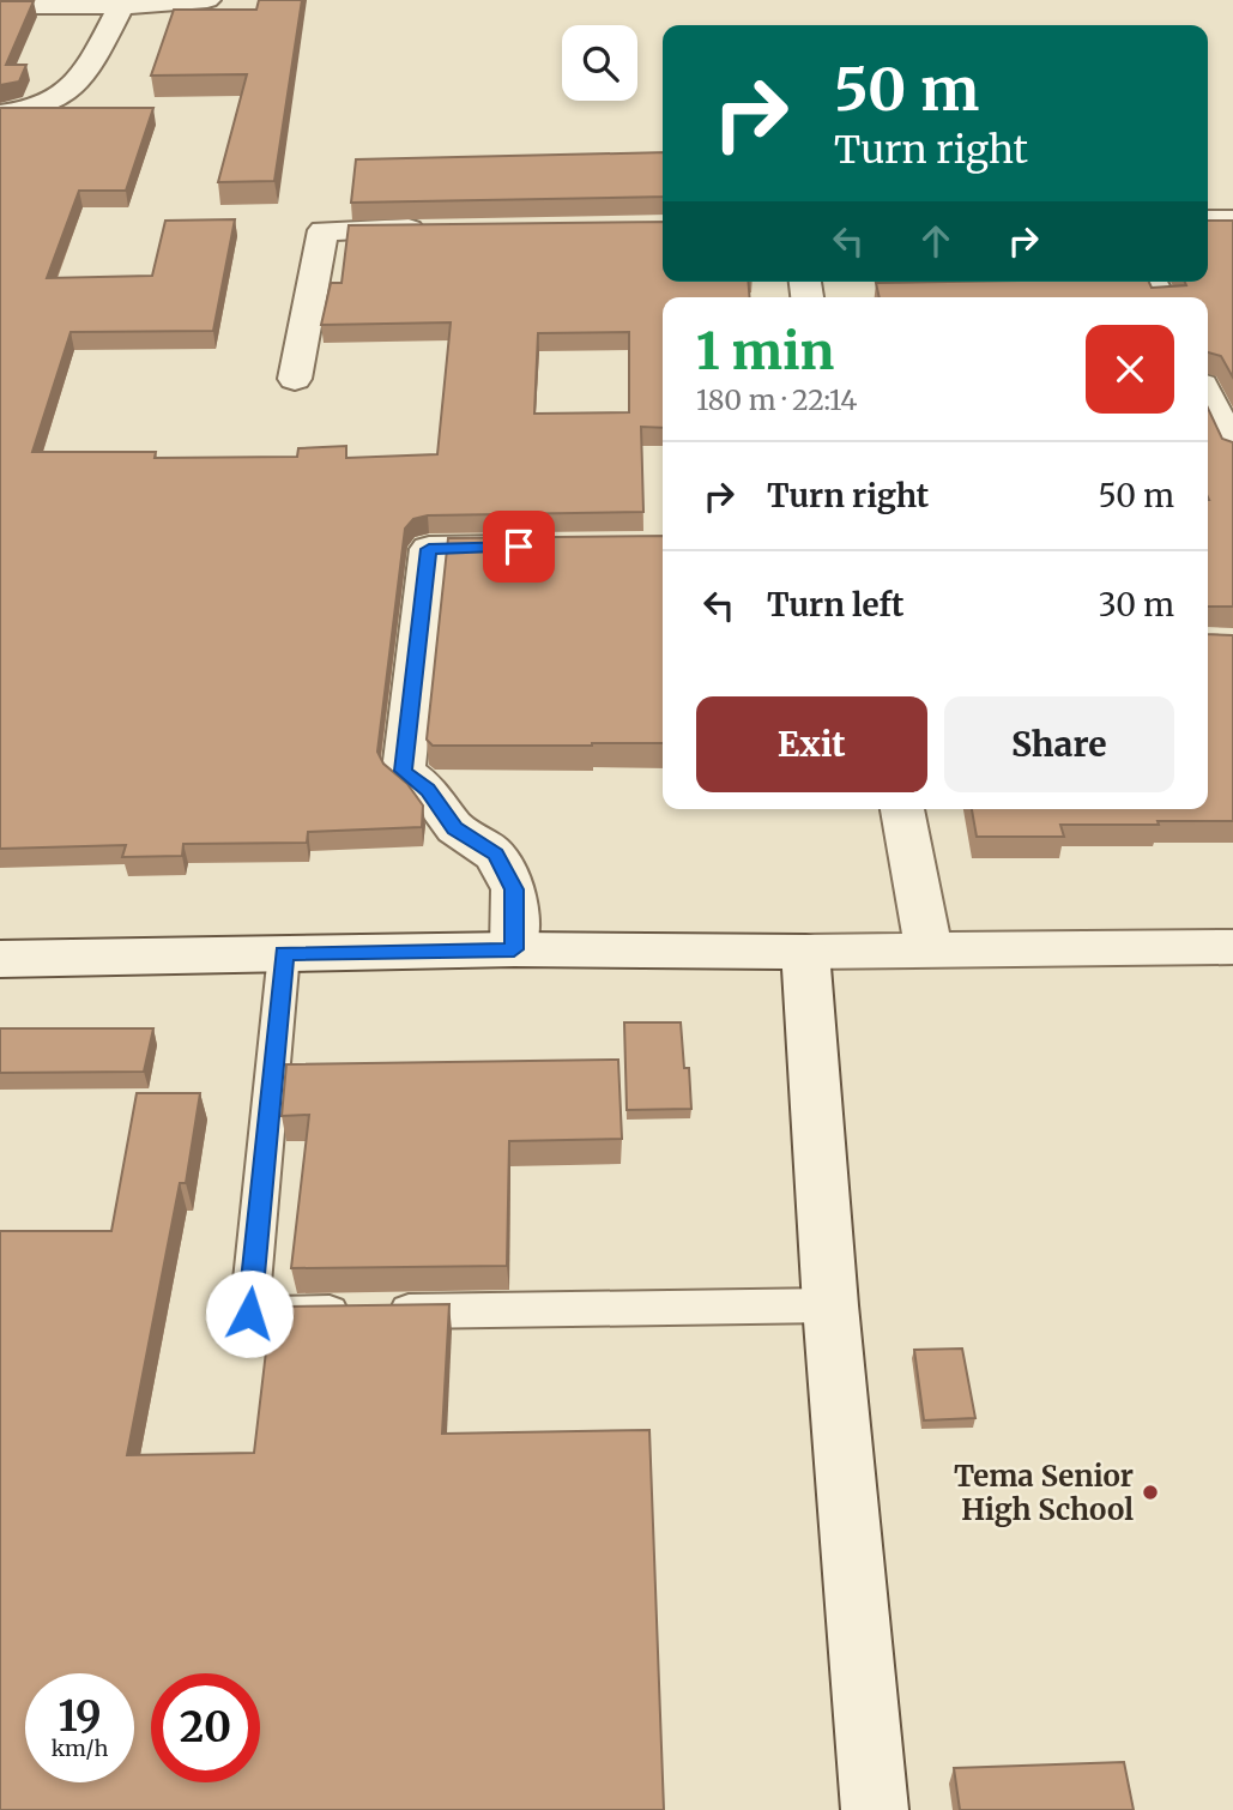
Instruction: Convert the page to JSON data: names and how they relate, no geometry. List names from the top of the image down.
{
  "places": ["Tema Senior High School"],
  "page": {
    "turn": ["50 m", "Turn right"],
    "heading": ["1 min", "180 m · 22:14"],
    "list": [
      {
        "name": "Turn right",
        "value": "50 m"
      },
      {
        "name": "Turn left",
        "value": "30 m"
      }
    ],
    "buttons": ["Exit", "Share"],
    "speed": "19 km/h",
    "limit": "20"
  }
}
